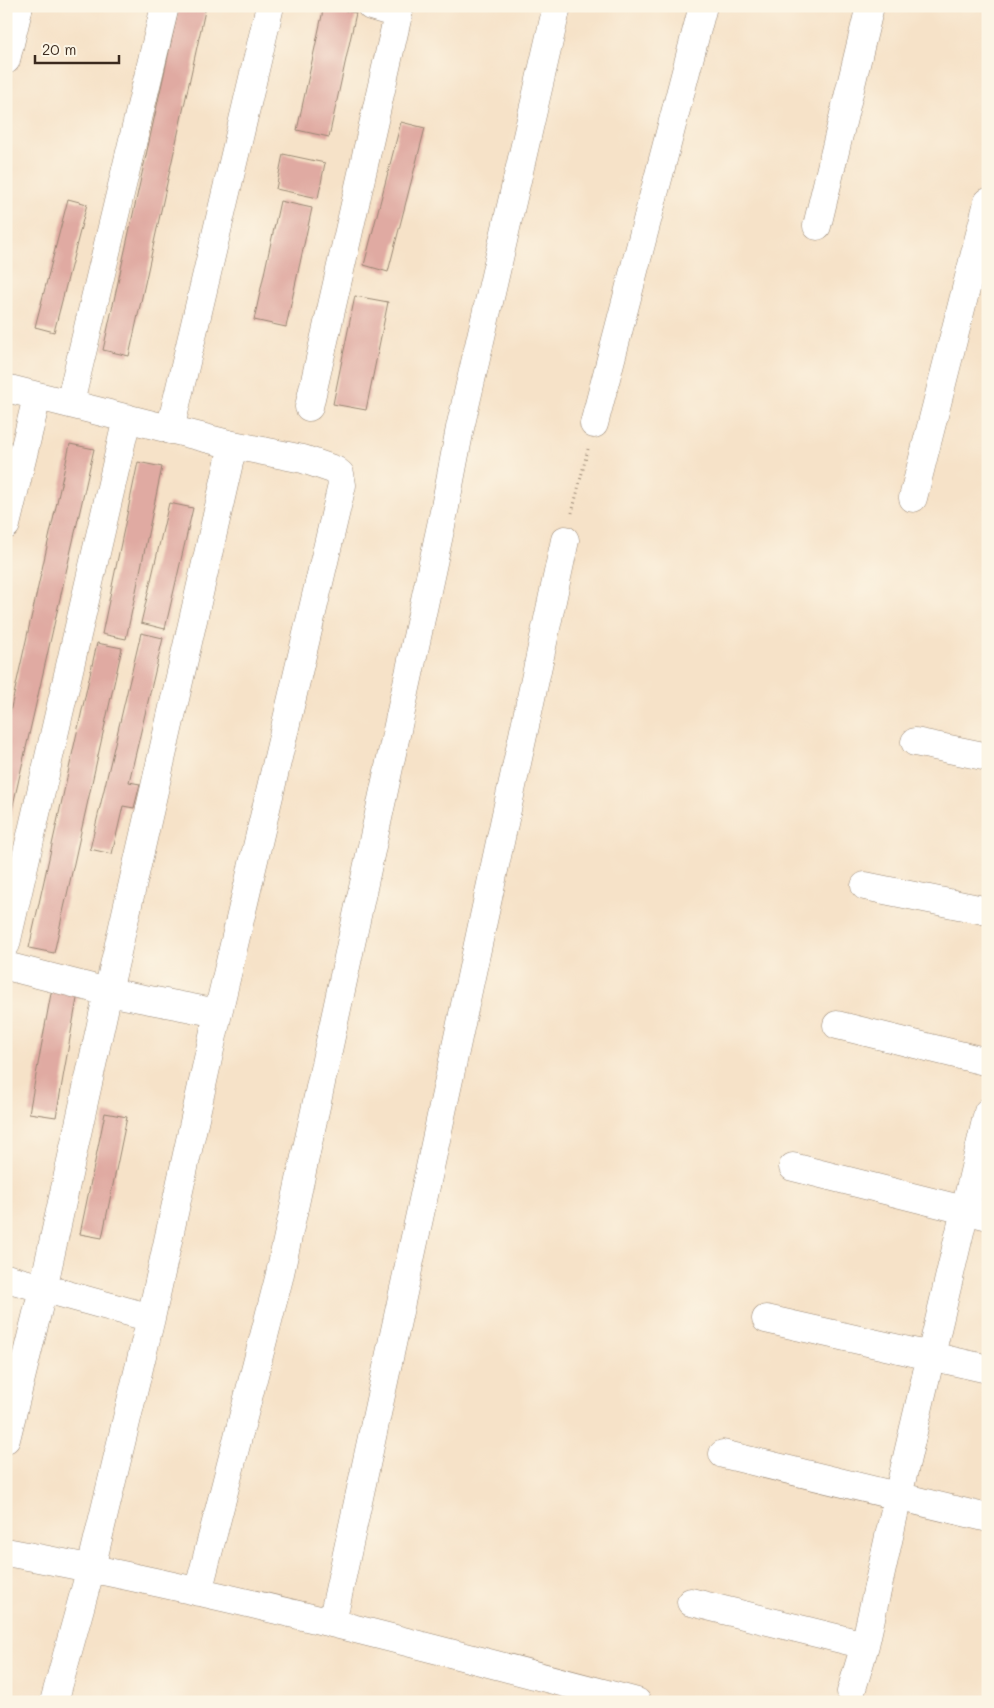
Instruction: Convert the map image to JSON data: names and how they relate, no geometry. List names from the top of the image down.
{
  "scale_bar": "20 m"
}
